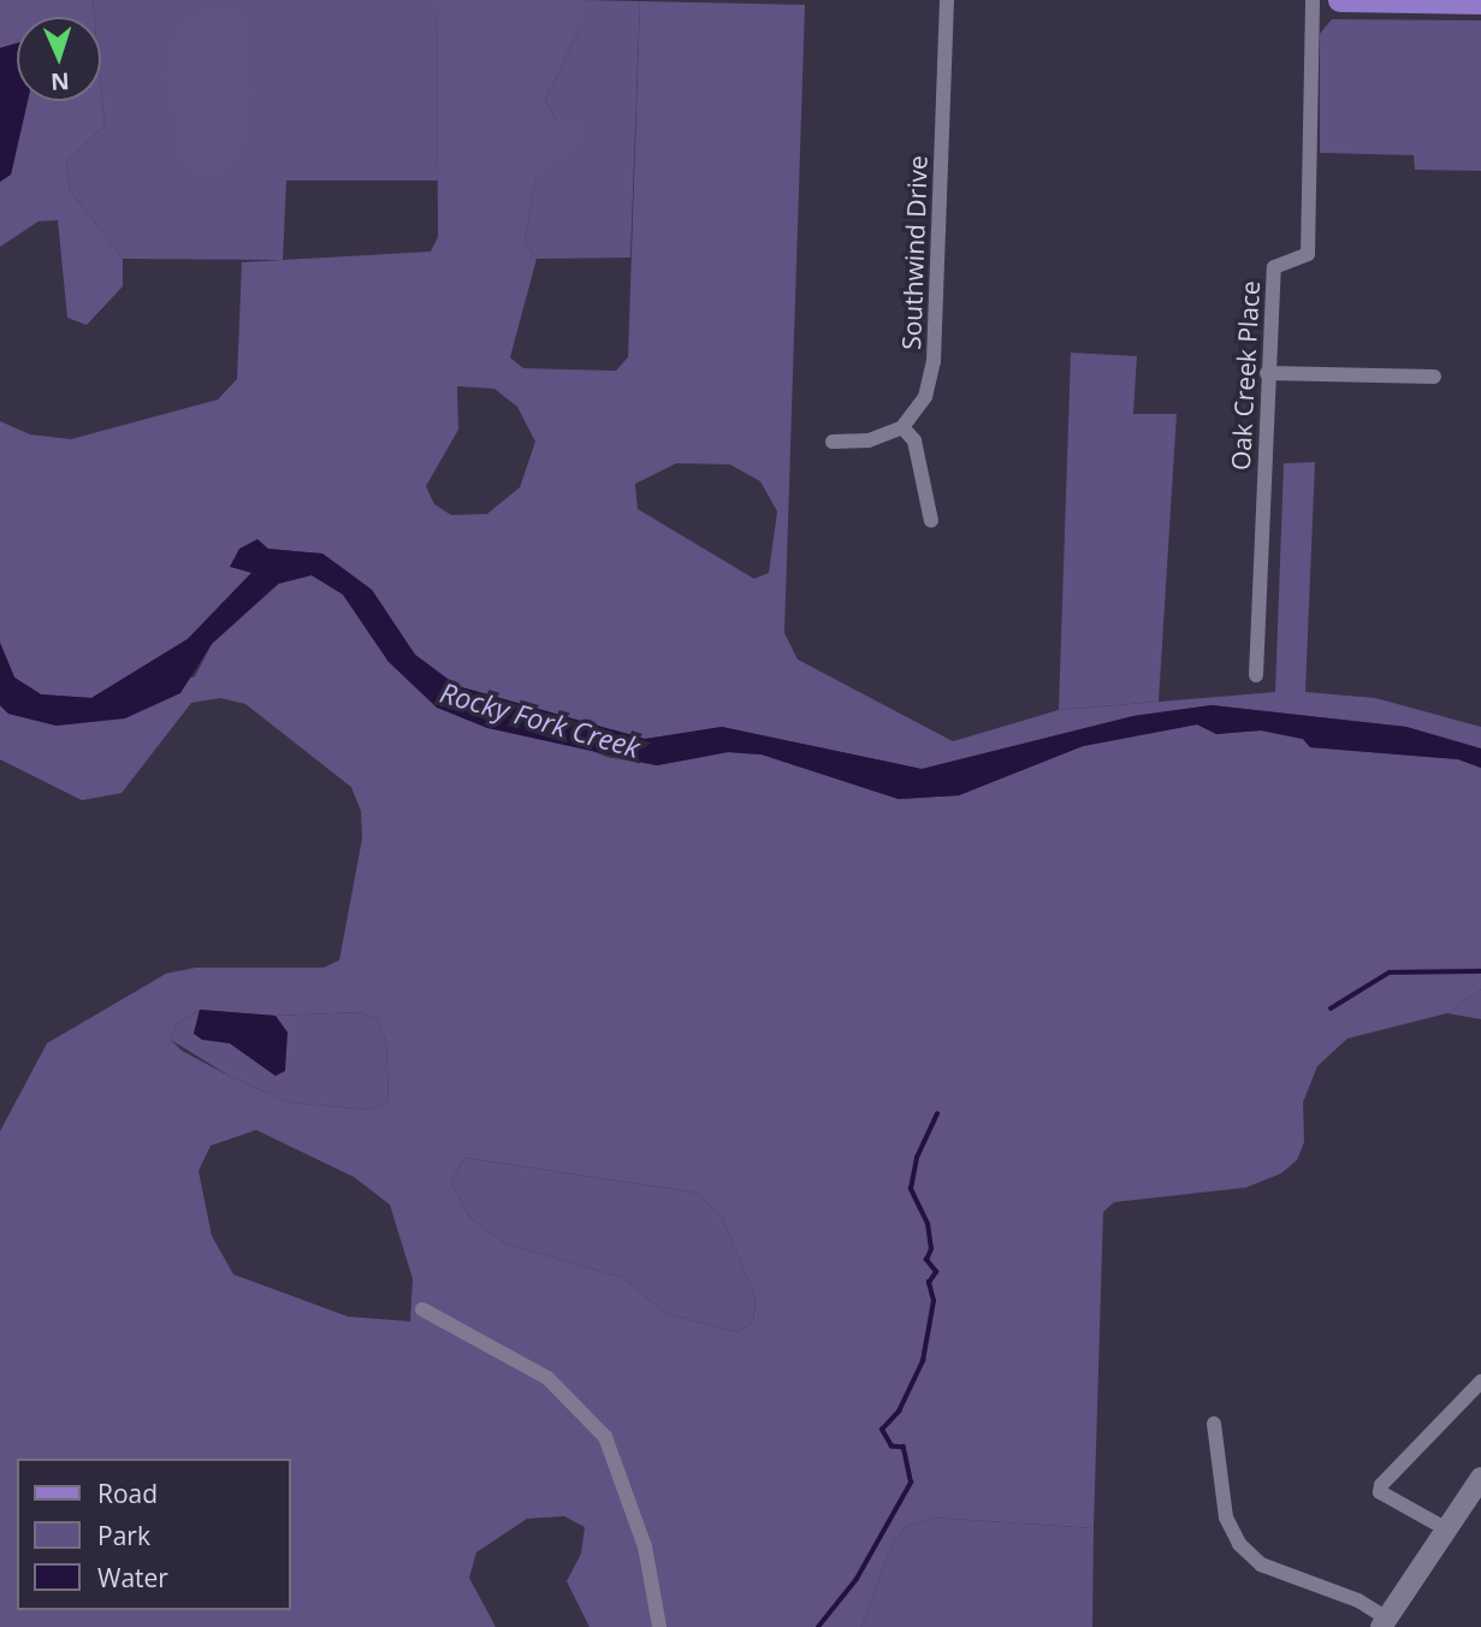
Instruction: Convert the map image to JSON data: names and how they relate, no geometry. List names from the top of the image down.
{
  "streets": {
    "street": ["Southwind Drive", "Oak Creek Place"]
  },
  "water": ["Rocky Fork Creek"],
  "legend": ["Road", "Park", "Water"],
  "north": "bottom"
}
